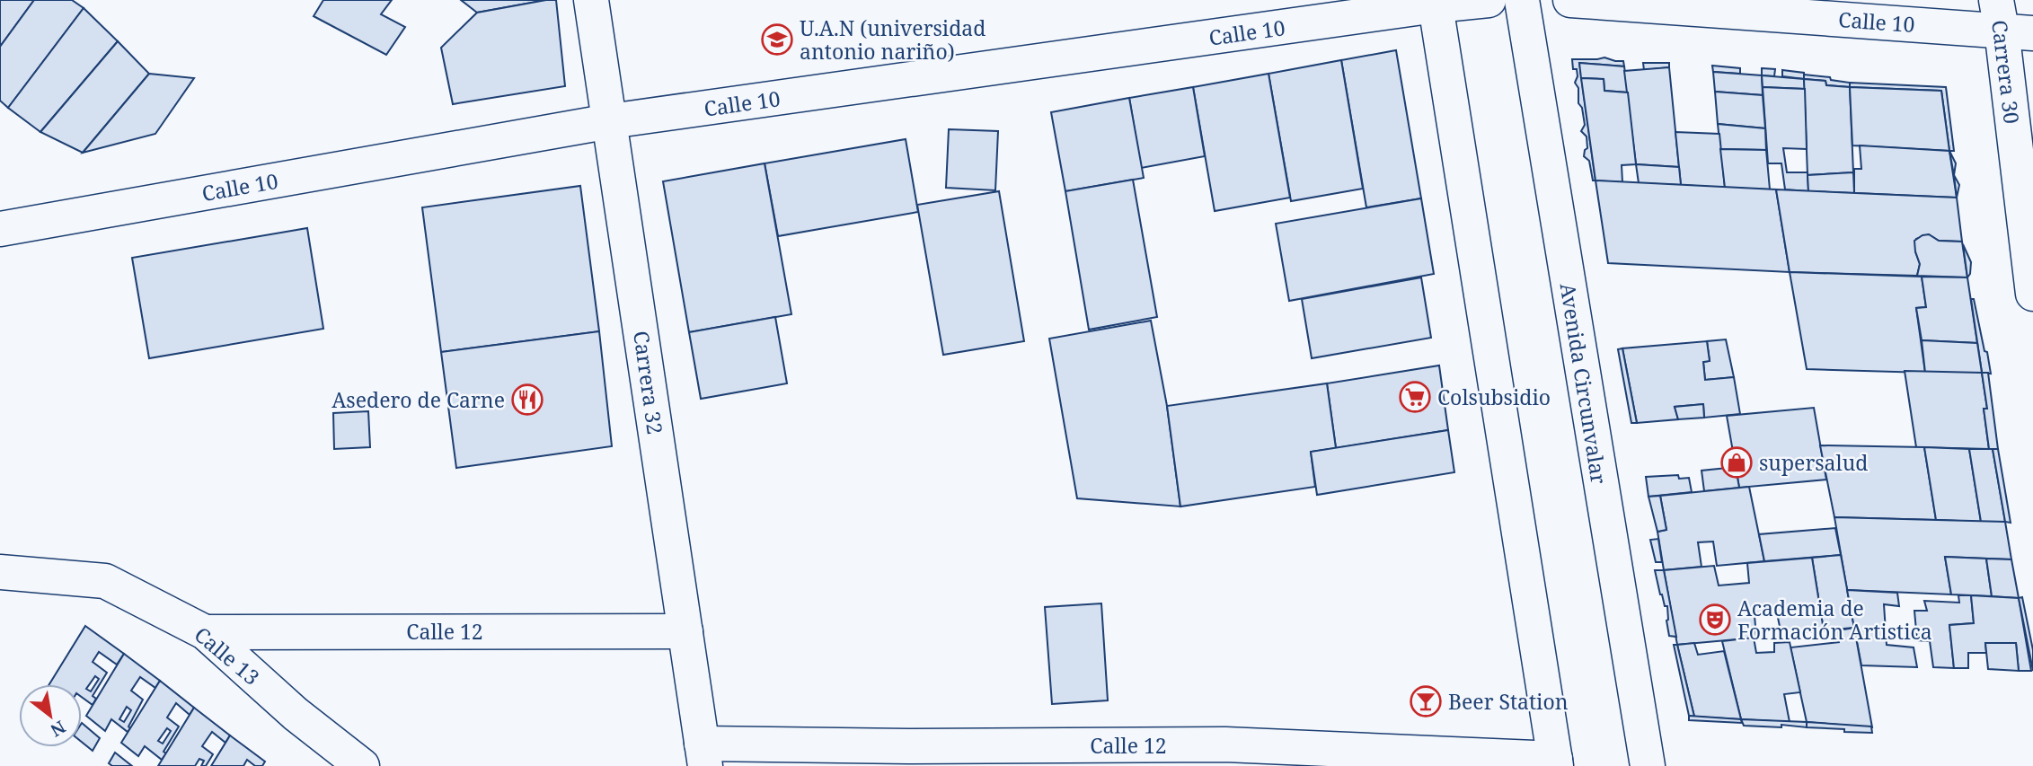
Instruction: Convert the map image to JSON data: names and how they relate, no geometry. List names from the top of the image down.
{
  "streets": {
    "main road": [
      "Calle 10",
      "Carrera 30",
      "Carrera 32",
      "Avenida Circunvalar",
      "Calle 12",
      "Calle 13"
    ]
  },
  "crossings": [
    ["Calle 10", "Carrera 30"],
    ["Calle 10", "Carrera 32"],
    ["Carrera 32", "Calle 12"],
    ["Calle 12", "Calle 13"]
  ],
  "places": {
    "school or university": ["U.A.N (universidad antonio nariño)"],
    "supermarket": ["Colsubsidio"],
    "restaurant": ["Asedero de Carne"],
    "shop": ["supersalud"],
    "theatre": ["Academia de Formación Artistica"],
    "bar": ["Beer Station"]
  },
  "north": "bottom right"
}
